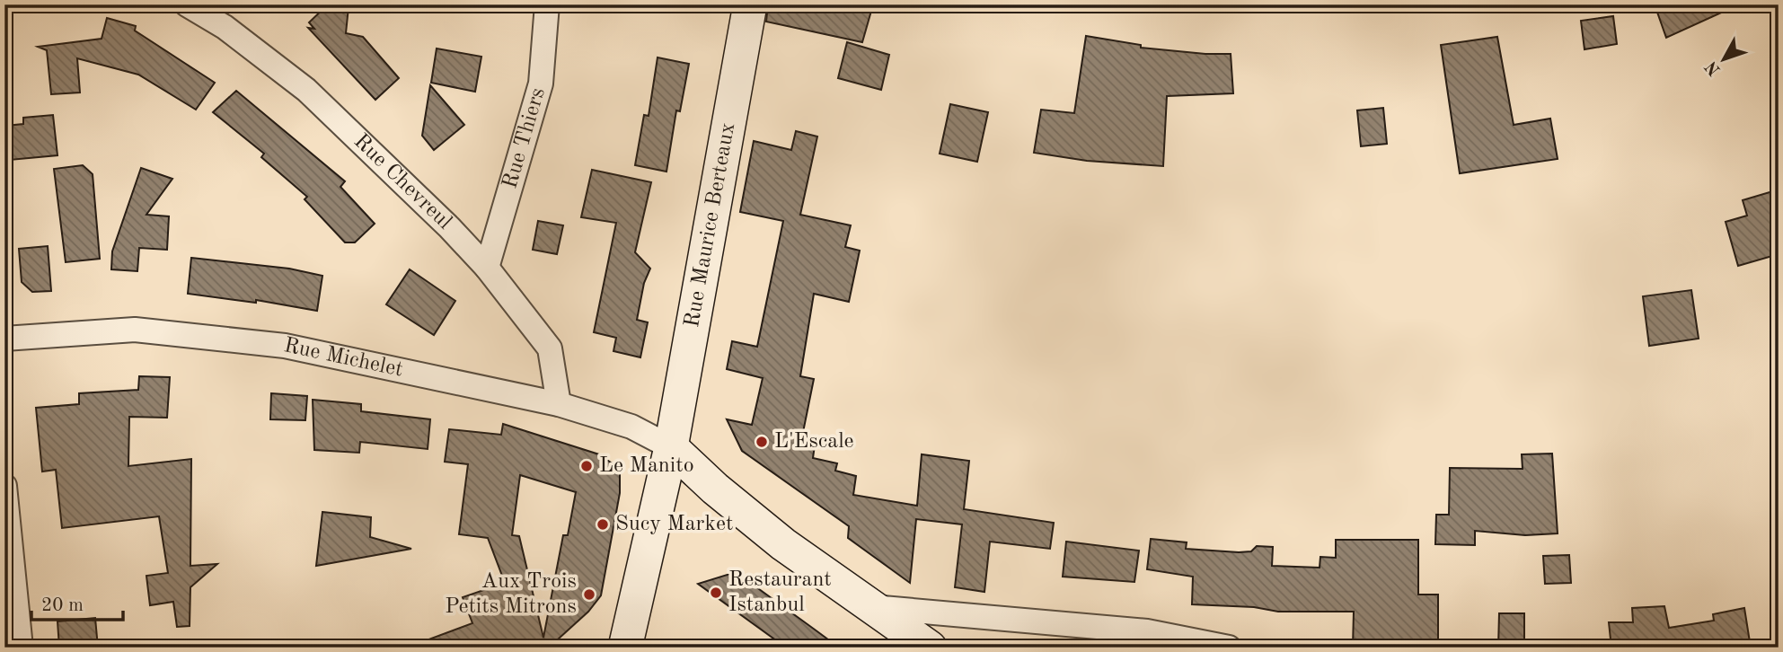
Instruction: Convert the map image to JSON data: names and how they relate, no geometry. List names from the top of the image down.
{
  "streets": {
    "street": [
      "Rue Thiers",
      "Rue Chevreul",
      "Rue Maurice Berteaux",
      "Rue Michelet"
    ]
  },
  "crossings": [
    ["Rue Thiers", "Rue Chevreul"],
    ["Rue Chevreul", "Rue Michelet"],
    ["Rue Maurice Berteaux", "Rue Michelet"]
  ],
  "places": [
    "L'Escale",
    "Le Manito",
    "Sucy Market",
    "Restaurant Istanbul",
    "Aux Trois Petits Mitrons"
  ],
  "scale_bar": "20 m",
  "north": "bottom left"
}
